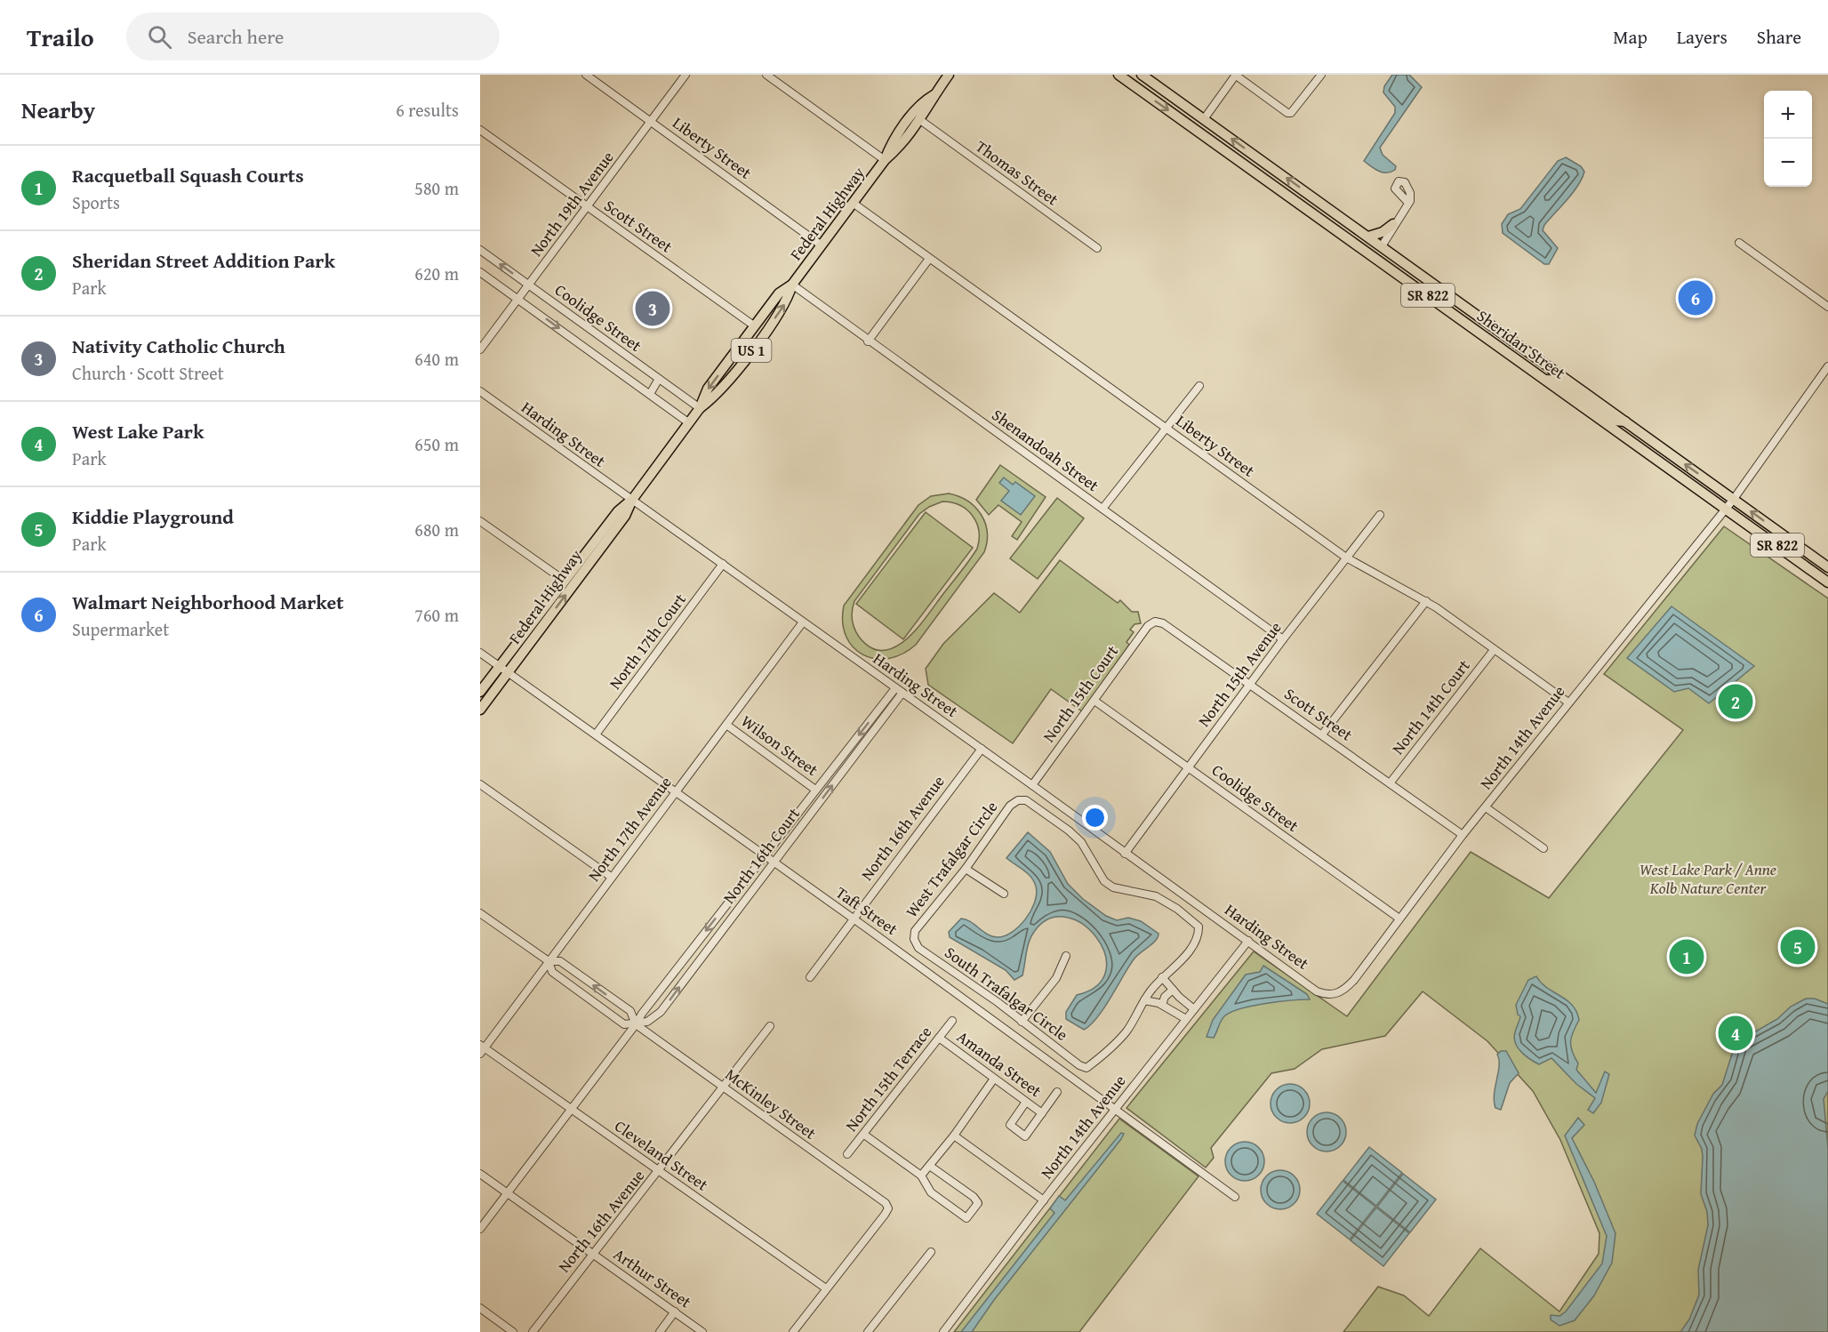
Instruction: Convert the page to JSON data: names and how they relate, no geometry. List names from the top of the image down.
{
  "streets": {
    "main road": [
      "Federal Highway",
      "SR 822",
      "Sheridan Street",
      "US 1"
    ],
    "street": [
      "Liberty Street",
      "Thomas Street",
      "North 19th Avenue",
      "Scott Street",
      "Coolidge Street",
      "Harding Street",
      "Shenandoah Street",
      "North 17th Court",
      "North 15th Avenue",
      "North 15th Court",
      "North 14th Court",
      "North 14th Avenue",
      "Wilson Street",
      "North 16th Avenue",
      "North 17th Avenue",
      "North 16th Court",
      "West Trafalgar Circle",
      "Taft Street",
      "South Trafalgar Circle",
      "Amanda Street",
      "North 15th Terrace",
      "McKinley Street",
      "Cleveland Street",
      "Arthur Street"
    ]
  },
  "crossings": [
    ["Liberty Street", "North 19th Avenue"],
    ["Liberty Street", "Federal Highway"],
    ["Liberty Street", "North 15th Avenue"],
    ["Liberty Street", "North 14th Court"],
    ["Liberty Street", "North 14th Avenue"],
    ["Thomas Street", "Federal Highway"],
    ["North 19th Avenue", "Scott Street"],
    ["North 19th Avenue", "Coolidge Street"],
    ["Federal Highway", "Scott Street"],
    ["Federal Highway", "Coolidge Street"],
    ["Federal Highway", "Harding Street"],
    ["Federal Highway", "Shenandoah Street"],
    ["Federal Highway", "Taft Street"],
    ["Scott Street", "North 15th Avenue"],
    ["Scott Street", "North 15th Court"],
    ["Scott Street", "North 14th Court"],
    ["Scott Street", "North 14th Avenue"],
    ["Coolidge Street", "North 15th Avenue"],
    ["Coolidge Street", "North 15th Court"],
    ["Coolidge Street", "North 14th Avenue"],
    ["Sheridan Street", "North 14th Avenue"],
    ["Harding Street", "North 17th Court"],
    ["Harding Street", "North 15th Avenue"],
    ["Harding Street", "North 15th Court"],
    ["Harding Street", "North 14th Avenue"],
    ["Harding Street", "North 16th Avenue"],
    ["Harding Street", "North 17th Avenue"],
    ["Harding Street", "North 16th Court"],
    ["Shenandoah Street", "North 15th Avenue"],
    ["North 17th Court", "Taft Street"],
    ["North 14th Avenue", "Taft Street"],
    ["Wilson Street", "North 17th Avenue"],
    ["Wilson Street", "North 16th Court"],
    ["North 16th Avenue", "Taft Street"],
    ["North 16th Avenue", "McKinley Street"],
    ["North 16th Avenue", "Cleveland Street"],
    ["North 16th Avenue", "Arthur Street"],
    ["North 17th Avenue", "Taft Street"],
    ["North 17th Avenue", "McKinley Street"],
    ["North 17th Avenue", "Cleveland Street"],
    ["North 16th Court", "Taft Street"],
    ["North 16th Court", "McKinley Street"],
    ["North 16th Court", "Cleveland Street"],
    ["North 16th Court", "Arthur Street"],
    ["West Trafalgar Circle", "South Trafalgar Circle"],
    ["Amanda Street", "North 15th Terrace"],
    ["McKinley Street", "Cleveland Street"]
  ],
  "parks": ["West Lake Park / Anne Kolb Nature Center"],
  "page": {
    "header": "Trailo",
    "search": "Search here",
    "nav": ["Map", "Layers", "Share"],
    "heading": ["Nearby", "6 results"],
    "map_buttons": ["+", "−"],
    "list": [
      {
        "mark": "1",
        "name": "Racquetball Squash Courts",
        "note": "Sports",
        "value": "580 m"
      },
      {
        "mark": "2",
        "name": "Sheridan Street Addition Park",
        "note": "Park",
        "value": "620 m"
      },
      {
        "mark": "3",
        "name": "Nativity Catholic Church",
        "note": "Church · Scott Street",
        "value": "640 m"
      },
      {
        "mark": "4",
        "name": "West Lake Park",
        "note": "Park",
        "value": "650 m"
      },
      {
        "mark": "5",
        "name": "Kiddie Playground",
        "note": "Park",
        "value": "680 m"
      },
      {
        "mark": "6",
        "name": "Walmart Neighborhood Market",
        "note": "Supermarket",
        "value": "760 m"
      }
    ],
    "pins": [
      "6",
      "3",
      "2",
      "5",
      "1",
      "4"
    ]
  }
}
